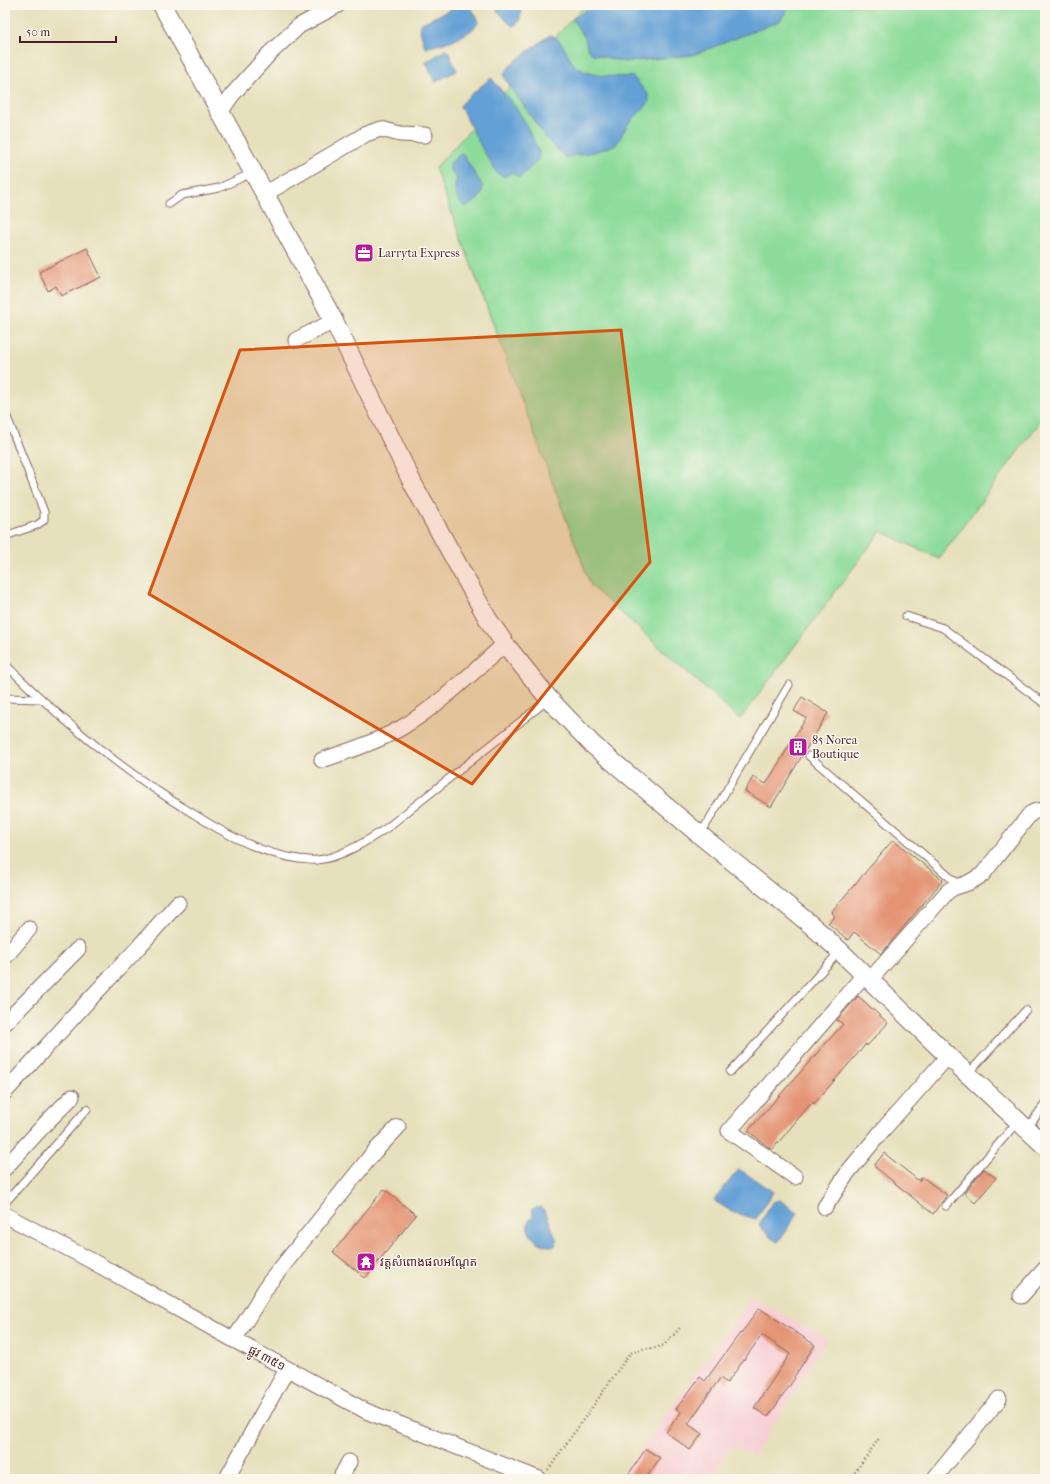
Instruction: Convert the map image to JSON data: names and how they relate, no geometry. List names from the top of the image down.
{
  "streets": {
    "street": ["ផ្លូវ ៣៥១"]
  },
  "places": {
    "office": ["Larryta Express"],
    "building": ["85 Norea Boutique"],
    "temple": ["វត្តសំពោងផលអណ្តែត"]
  },
  "scale_bar": "50 m"
}
